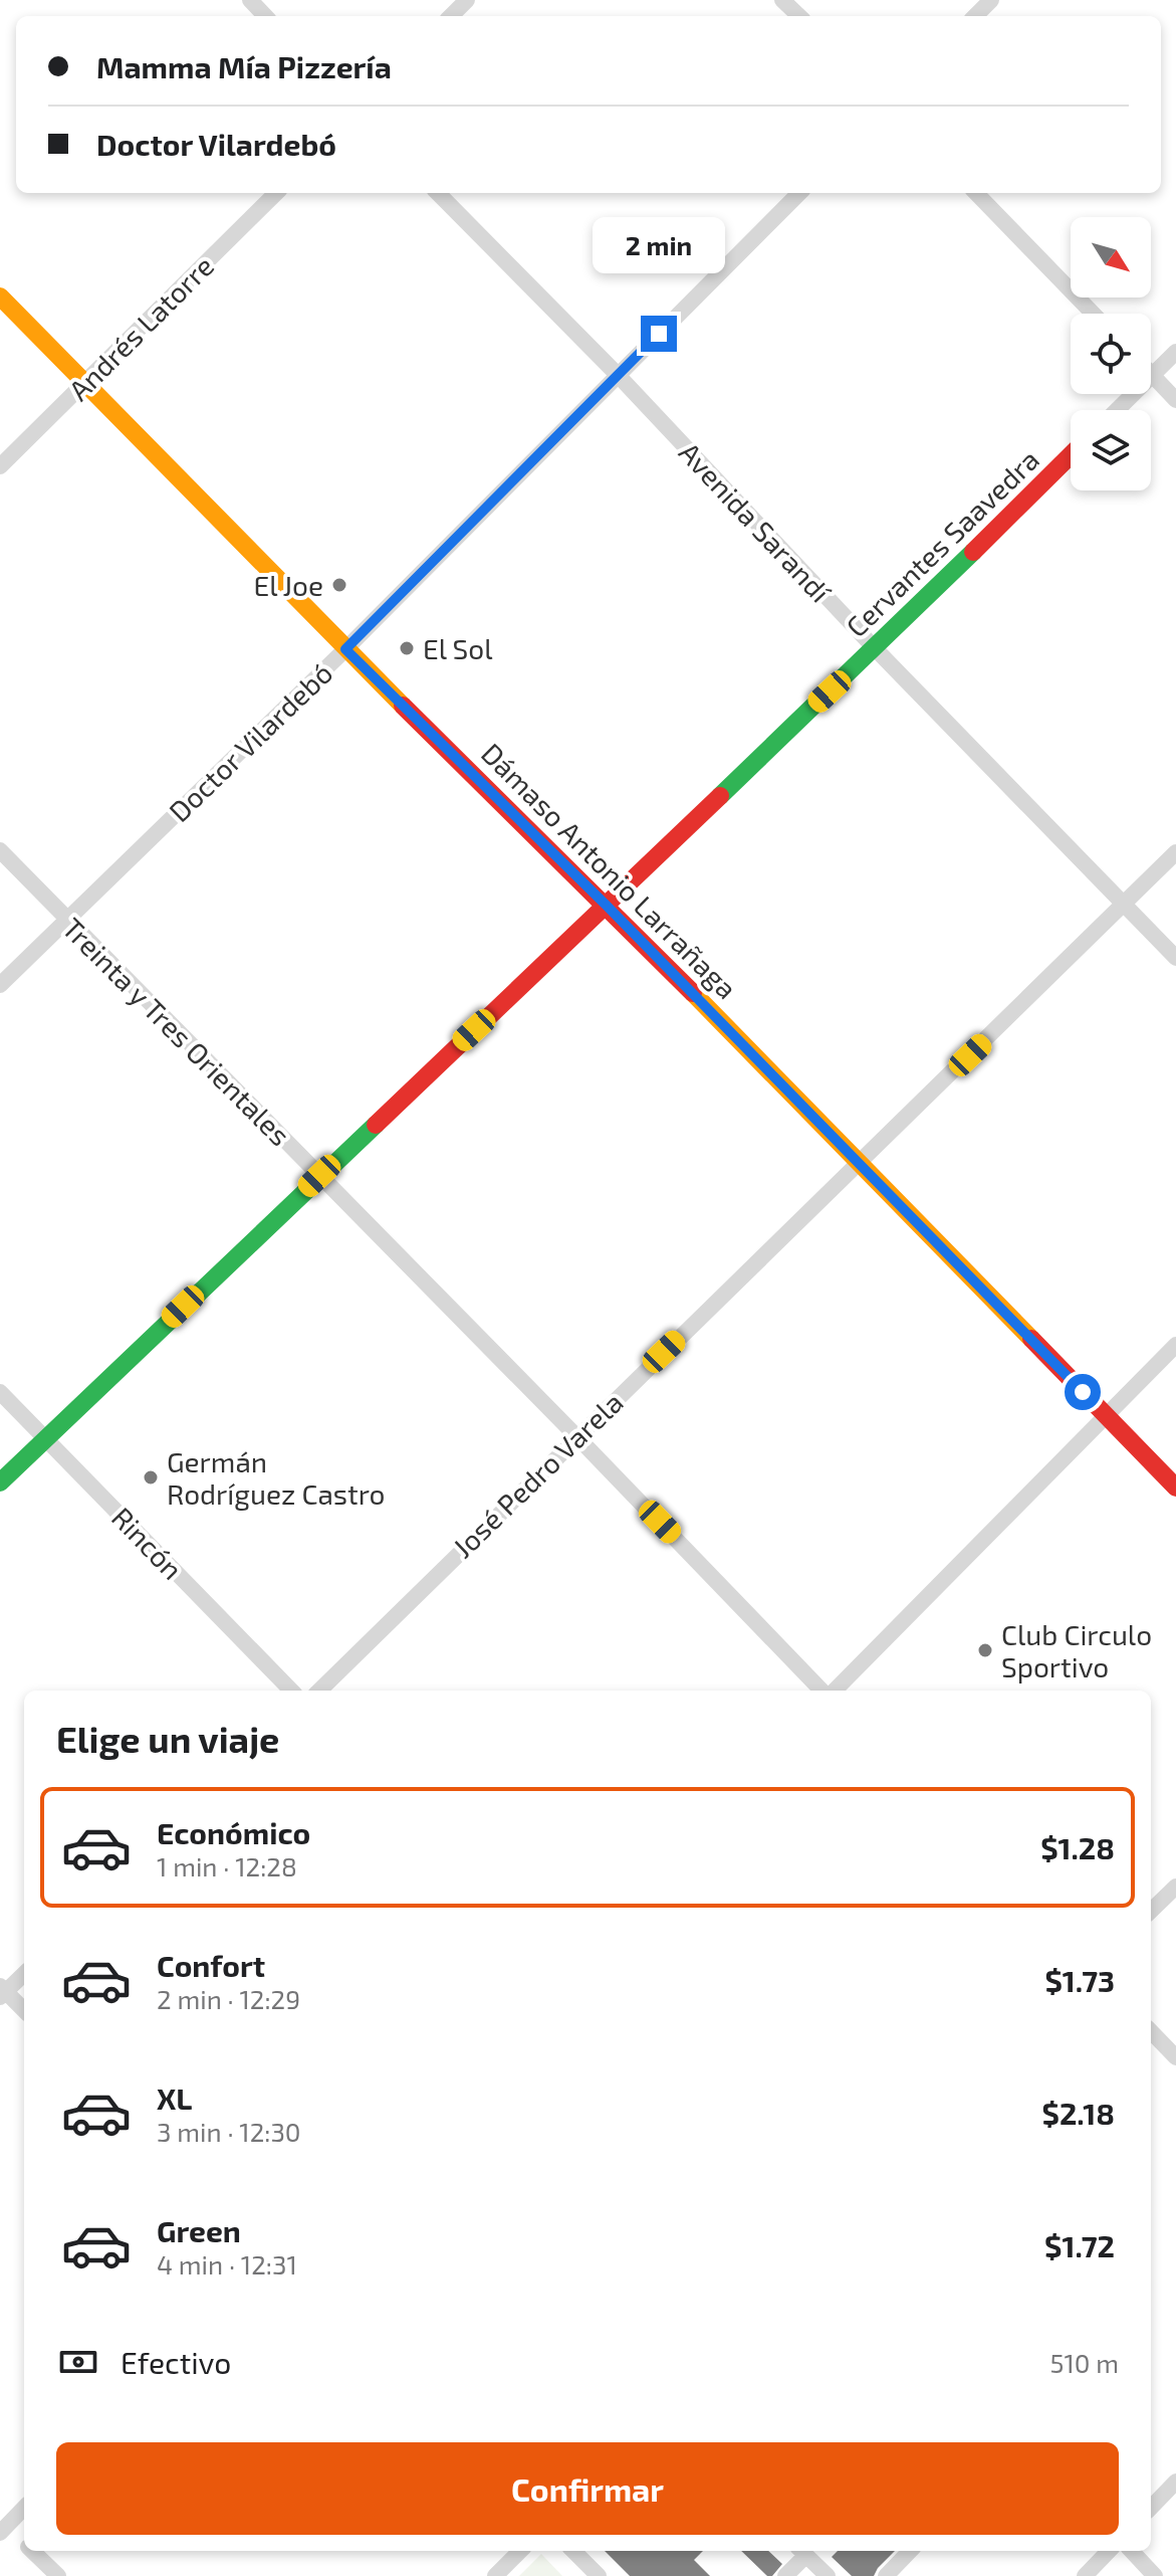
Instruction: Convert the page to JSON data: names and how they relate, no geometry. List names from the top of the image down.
{
  "streets": {
    "street": [
      "Andrés Latorre",
      "Avenida Sarandí",
      "Cervantes Saavedra",
      "Doctor Vilardebó",
      "Dámaso Antonio Larrañaga",
      "Treinta y Tres Orientales",
      "José Pedro Varela",
      "Rincón"
    ]
  },
  "crossings": [
    ["Andrés Latorre", "Dámaso Antonio Larrañaga"],
    ["Avenida Sarandí", "Cervantes Saavedra"],
    ["Avenida Sarandí", "Doctor Vilardebó"],
    ["Avenida Sarandí", "José Pedro Varela"],
    ["Cervantes Saavedra", "Dámaso Antonio Larrañaga"],
    ["Cervantes Saavedra", "Treinta y Tres Orientales"],
    ["Cervantes Saavedra", "Rincón"],
    ["Doctor Vilardebó", "Dámaso Antonio Larrañaga"],
    ["Doctor Vilardebó", "Treinta y Tres Orientales"],
    ["Dámaso Antonio Larrañaga", "José Pedro Varela"],
    ["Treinta y Tres Orientales", "José Pedro Varela"]
  ],
  "places": [
    "El Joe",
    "El Sol",
    "Germán Rodríguez Castro",
    "Club Circulo Sportivo"
  ],
  "north": "bottom right",
  "page": {
    "banner": ["Mamma Mía Pizzería", "Doctor Vilardebó"],
    "bubble": "2 min",
    "heading": "Elige un viaje",
    "list": [
      {
        "name": "Económico",
        "note": "1 min · 12:28",
        "value": "$1.28"
      },
      {
        "name": "Confort",
        "note": "2 min · 12:29",
        "value": "$1.73"
      },
      {
        "name": "XL",
        "note": "3 min · 12:30",
        "value": "$2.18"
      },
      {
        "name": "Green",
        "note": "4 min · 12:31",
        "value": "$1.72"
      }
    ],
    "pay": ["Efectivo", "510 m"],
    "buttons": "Confirmar"
  }
}
